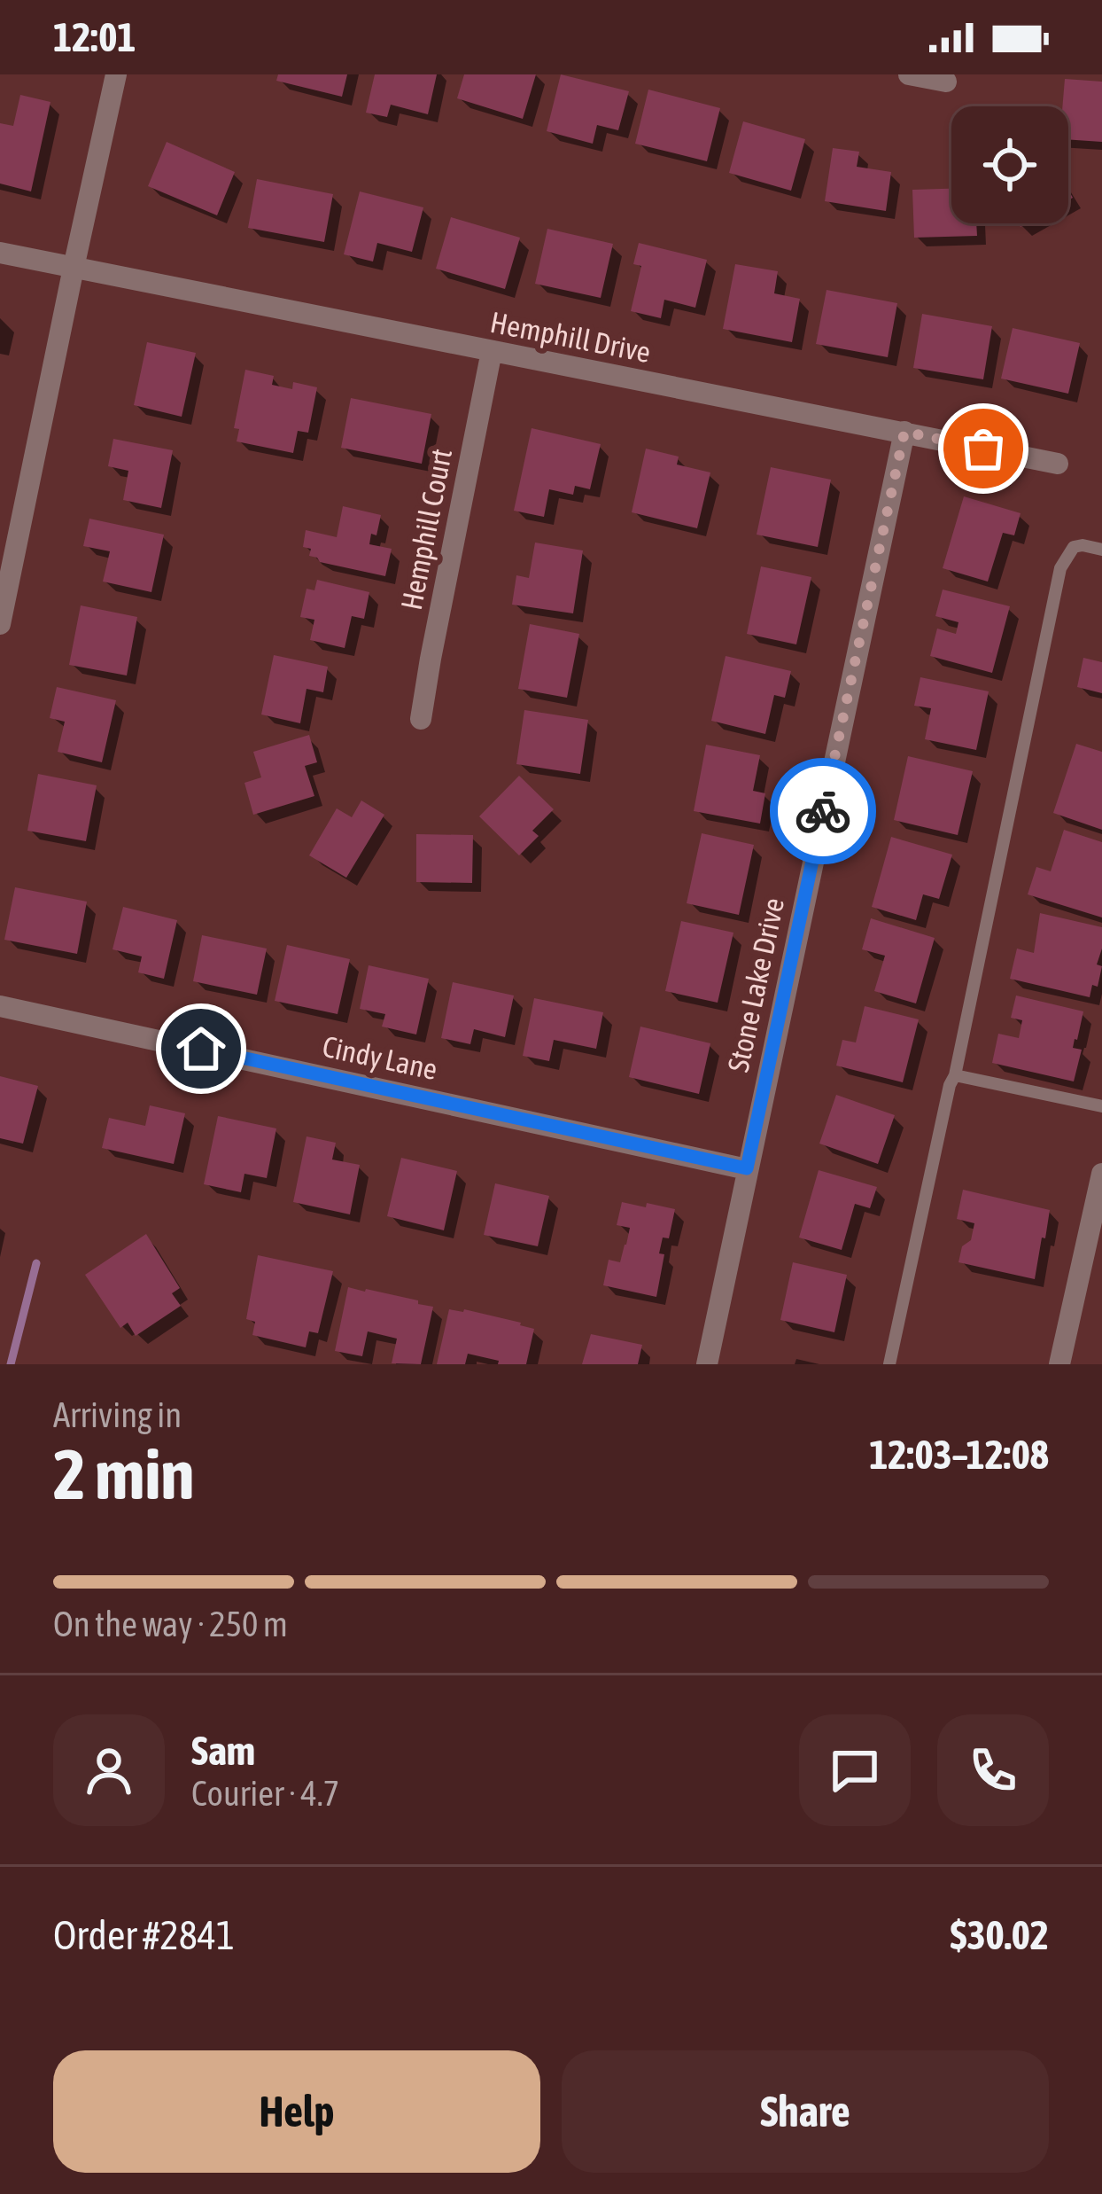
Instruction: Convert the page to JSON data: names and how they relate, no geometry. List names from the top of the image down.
{
  "streets": {
    "street": [
      "Hemphill Drive",
      "Hemphill Court",
      "Stone Lake Drive",
      "Cindy Lane"
    ]
  },
  "crossings": [
    ["Hemphill Drive", "Hemphill Court"],
    ["Hemphill Drive", "Stone Lake Drive"],
    ["Stone Lake Drive", "Cindy Lane"]
  ],
  "page": {
    "status": "12:01",
    "heading": ["2 min", "Arriving in", "12:03–12:08"],
    "panel": [
      "Sam",
      "Courier · 4.7",
      "Order #2841",
      "$30.02"
    ],
    "bar": "On the way · 250 m",
    "buttons": ["Help", "Share"]
  }
}
